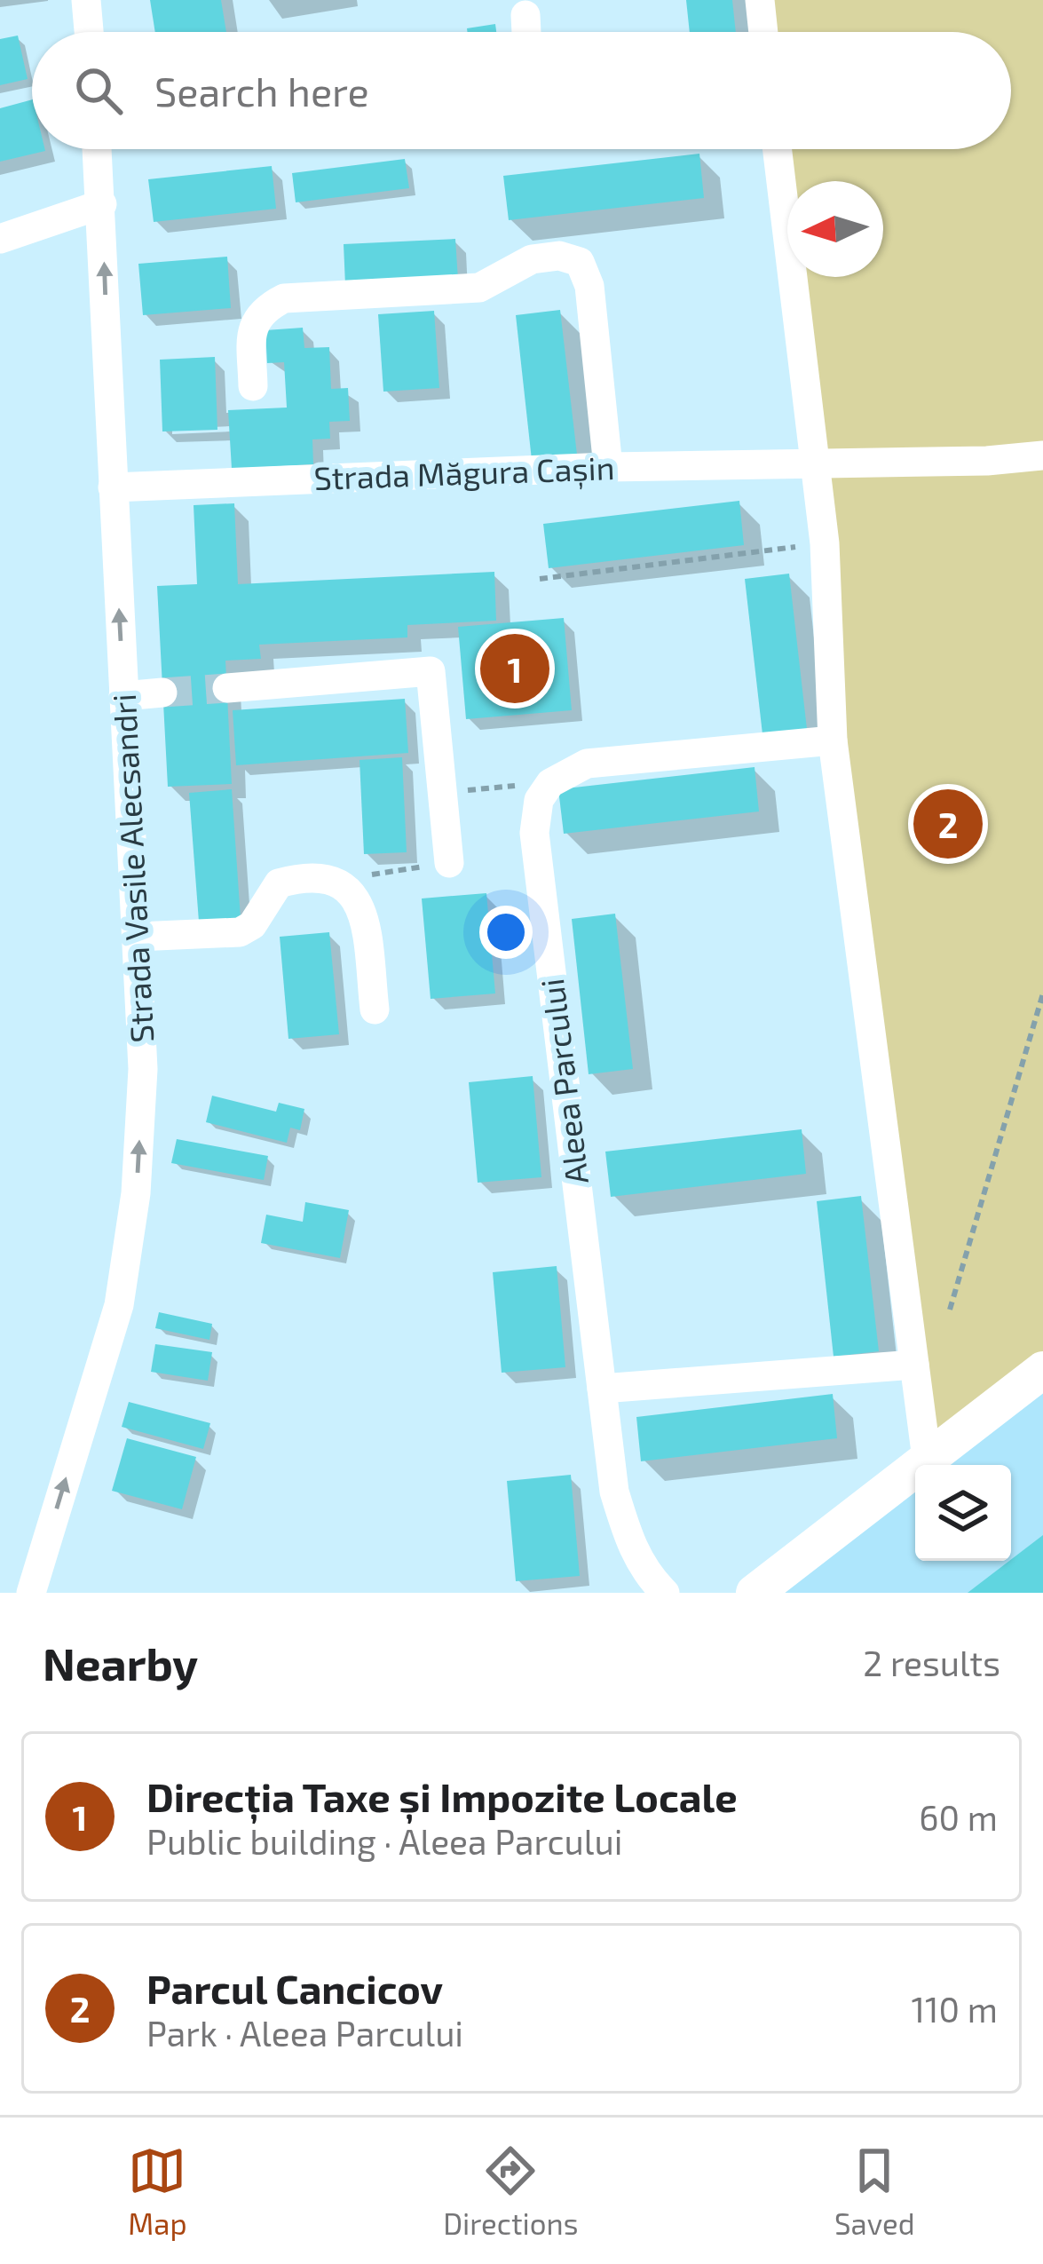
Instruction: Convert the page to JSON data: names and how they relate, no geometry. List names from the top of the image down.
{
  "streets": {
    "street": ["Strada Măgura Cașin", "Strada Vasile Alecsandri", "Aleea Parcului"]
  },
  "crossings": [
    ["Strada Măgura Cașin", "Strada Vasile Alecsandri"]
  ],
  "one_way": ["Strada Vasile Alecsandri"],
  "north": "left",
  "page": {
    "search": "Search here",
    "pins": ["1", "2"],
    "heading": ["Nearby", "2 results"],
    "list": [
      {
        "mark": "1",
        "name": "Direcția Taxe și Impozite Locale",
        "note": "Public building · Aleea Parcului",
        "value": "60 m"
      },
      {
        "mark": "2",
        "name": "Parcul Cancicov",
        "note": "Park · Aleea Parcului",
        "value": "110 m"
      }
    ],
    "nav": ["Map", "Directions", "Saved"]
  }
}
